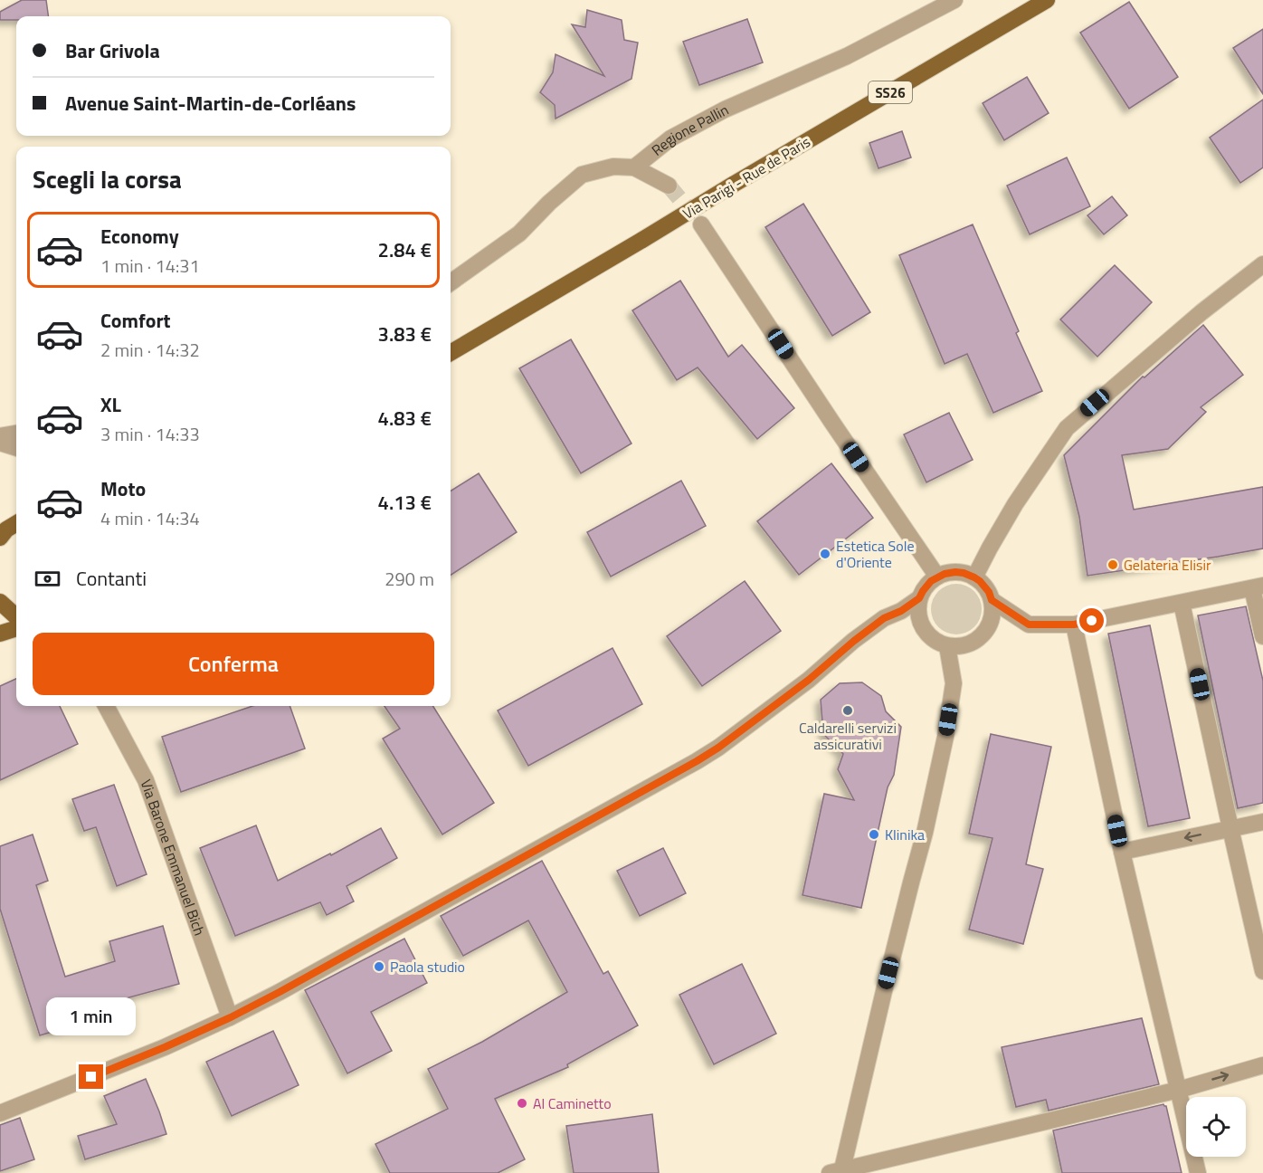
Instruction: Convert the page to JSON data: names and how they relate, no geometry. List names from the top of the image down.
{
  "streets": {
    "main road": ["SS26", "Via Parigi - Rue de Paris"],
    "street": ["Regione Pallin", "Via Barone Emmanuel Bich"]
  },
  "places": [
    "Estetica Sole d'Oriente",
    "Gelateria Elisir",
    "Caldarelli servizi assicurativi",
    "Klinika",
    "Paola studio",
    "Al Caminetto"
  ],
  "page": {
    "banner": ["Bar Grivola", "Avenue Saint-Martin-de-Corléans"],
    "heading": "Scegli la corsa",
    "list": [
      {
        "name": "Economy",
        "note": "1 min · 14:31",
        "value": "2.84 €"
      },
      {
        "name": "Comfort",
        "note": "2 min · 14:32",
        "value": "3.83 €"
      },
      {
        "name": "XL",
        "note": "3 min · 14:33",
        "value": "4.83 €"
      },
      {
        "name": "Moto",
        "note": "4 min · 14:34",
        "value": "4.13 €"
      }
    ],
    "pay": ["Contanti", "290 m"],
    "buttons": "Conferma",
    "bubble": "1 min"
  }
}
